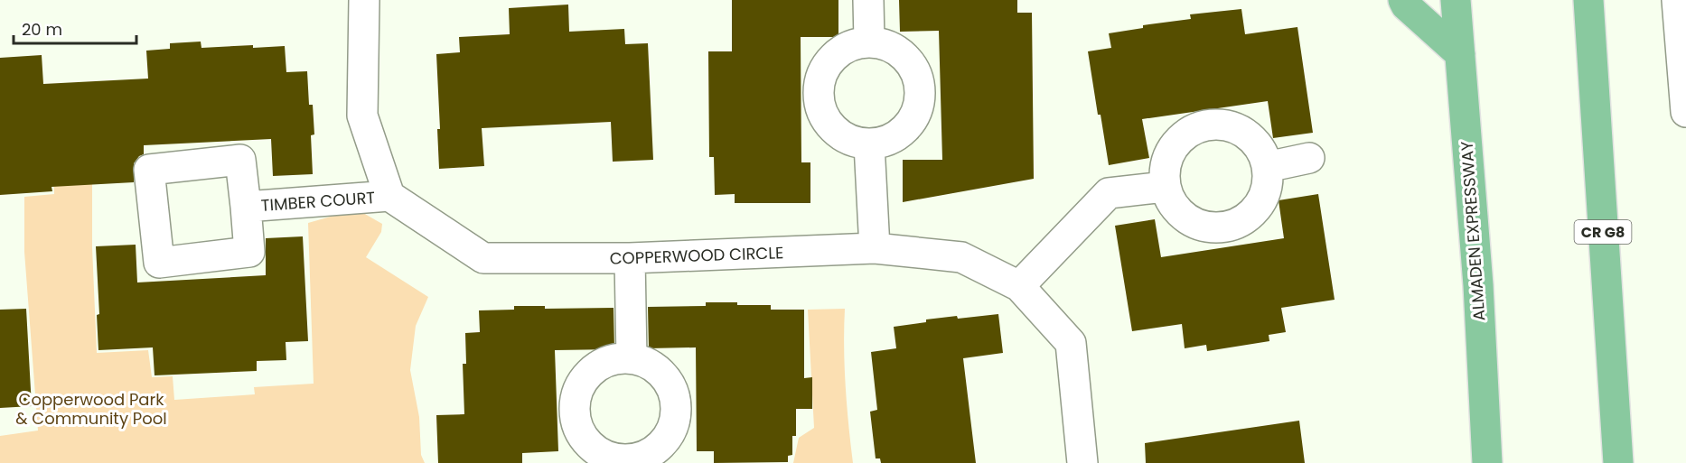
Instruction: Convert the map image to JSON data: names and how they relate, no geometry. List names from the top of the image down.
{
  "streets": {
    "main road": ["ALMADEN EXPRESSWAY", "CR G8"],
    "street": ["TIMBER COURT", "COPPERWOOD CIRCLE"]
  },
  "crossings": [
    ["TIMBER COURT", "COPPERWOOD CIRCLE"]
  ],
  "parks": ["Copperwood Park & Community Pool"],
  "scale_bar": "20 m"
}
